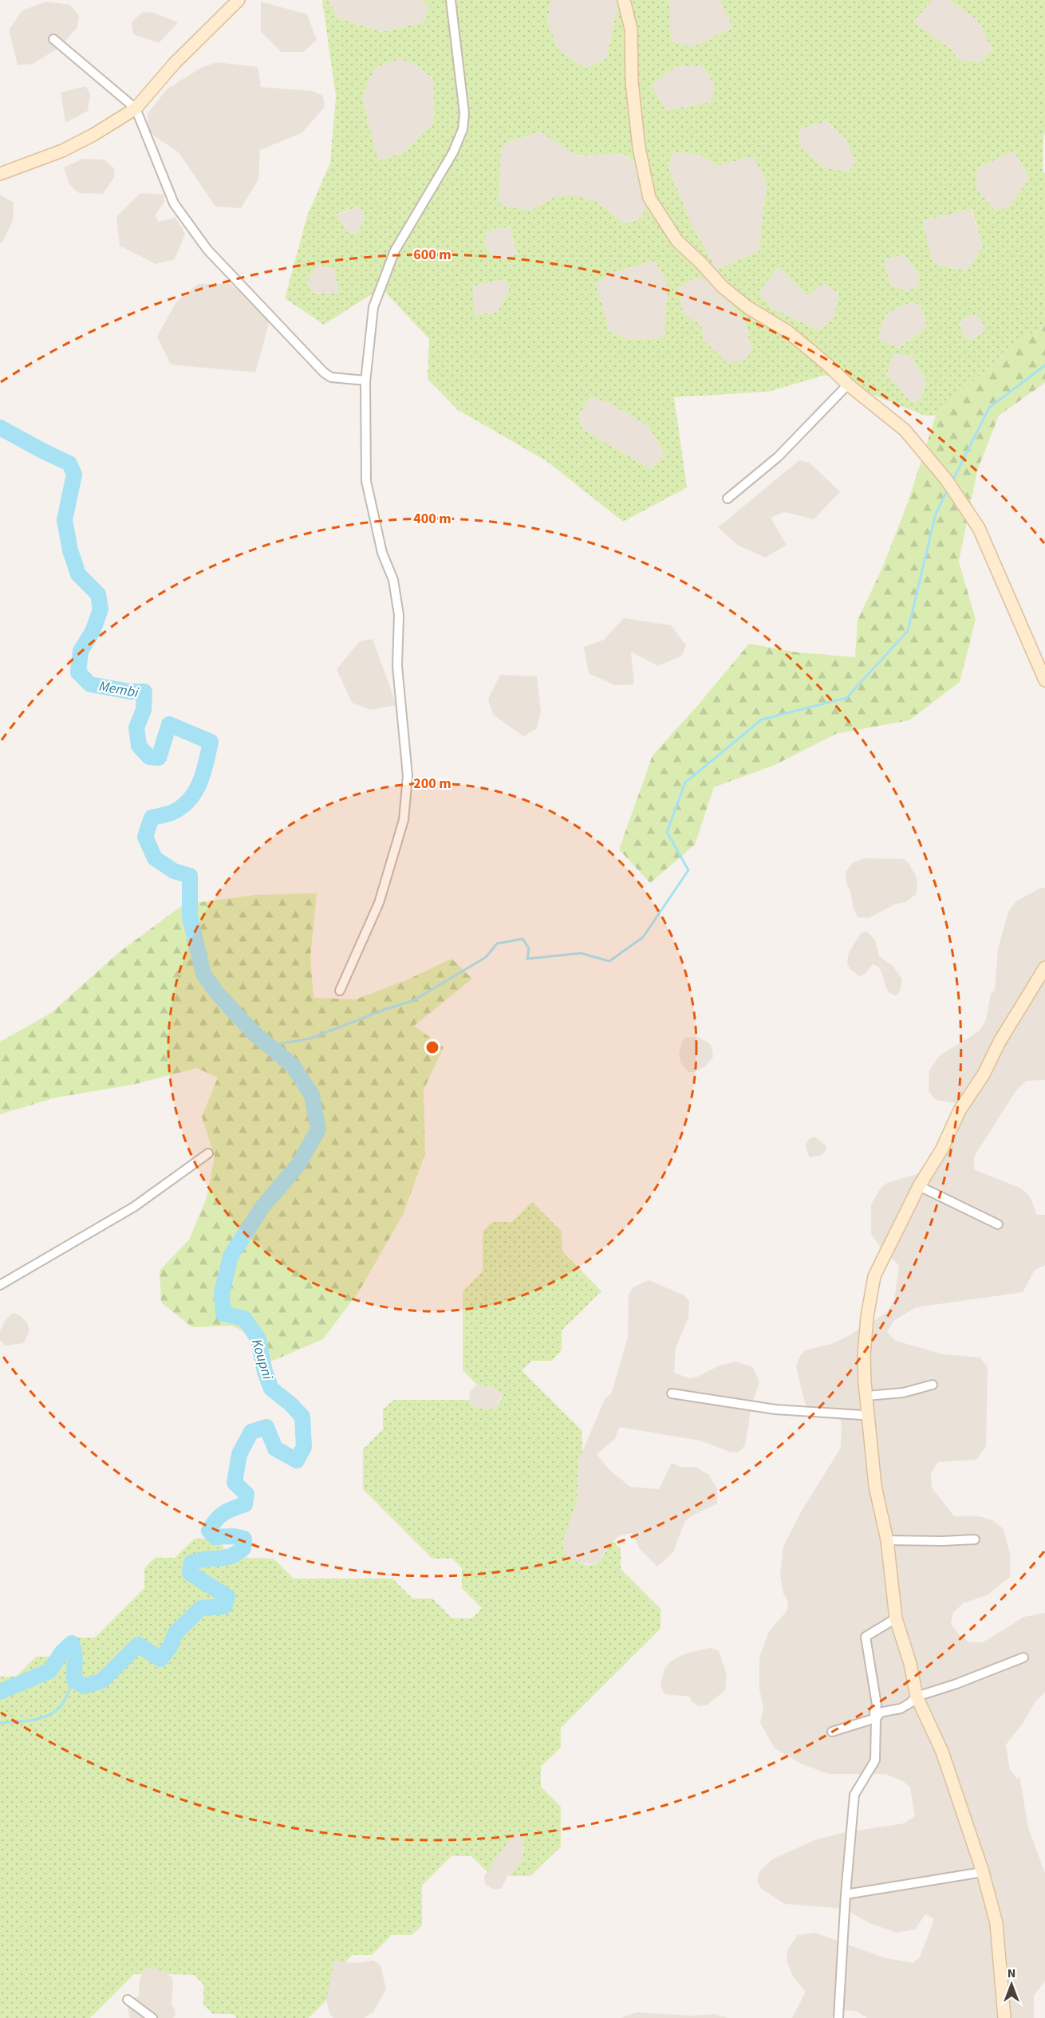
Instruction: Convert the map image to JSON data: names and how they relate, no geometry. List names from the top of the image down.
{
  "water": ["Membi", "Koupni"],
  "north": "top",
  "rings": ["600 m", "400 m", "200 m"]
}
